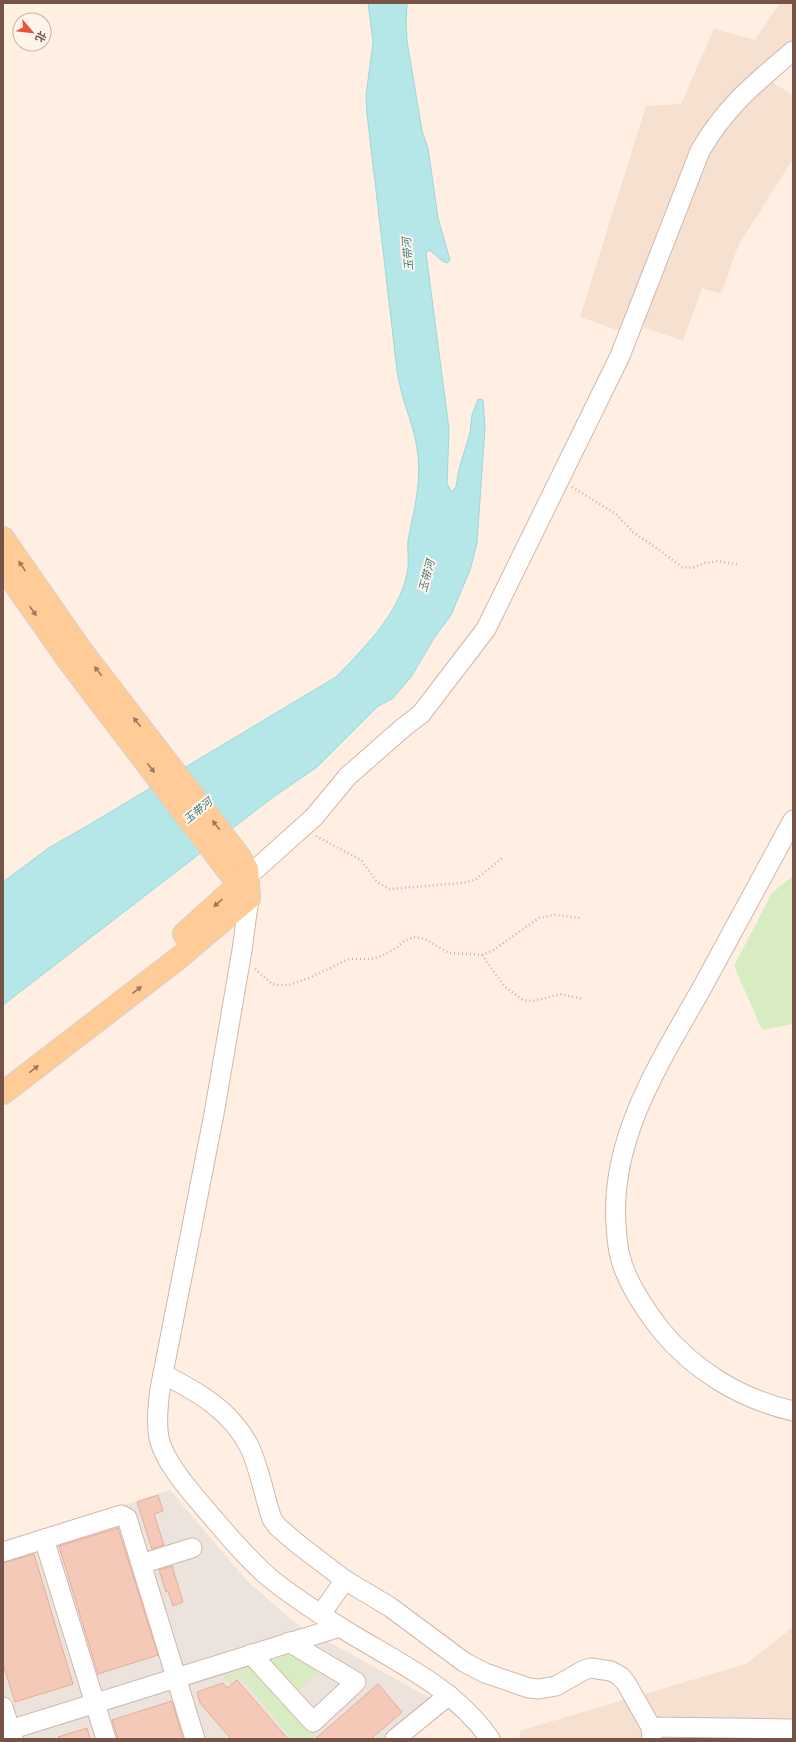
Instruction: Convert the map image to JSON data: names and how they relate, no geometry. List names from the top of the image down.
{
  "water": ["玉带河"],
  "north": "bottom right"
}
